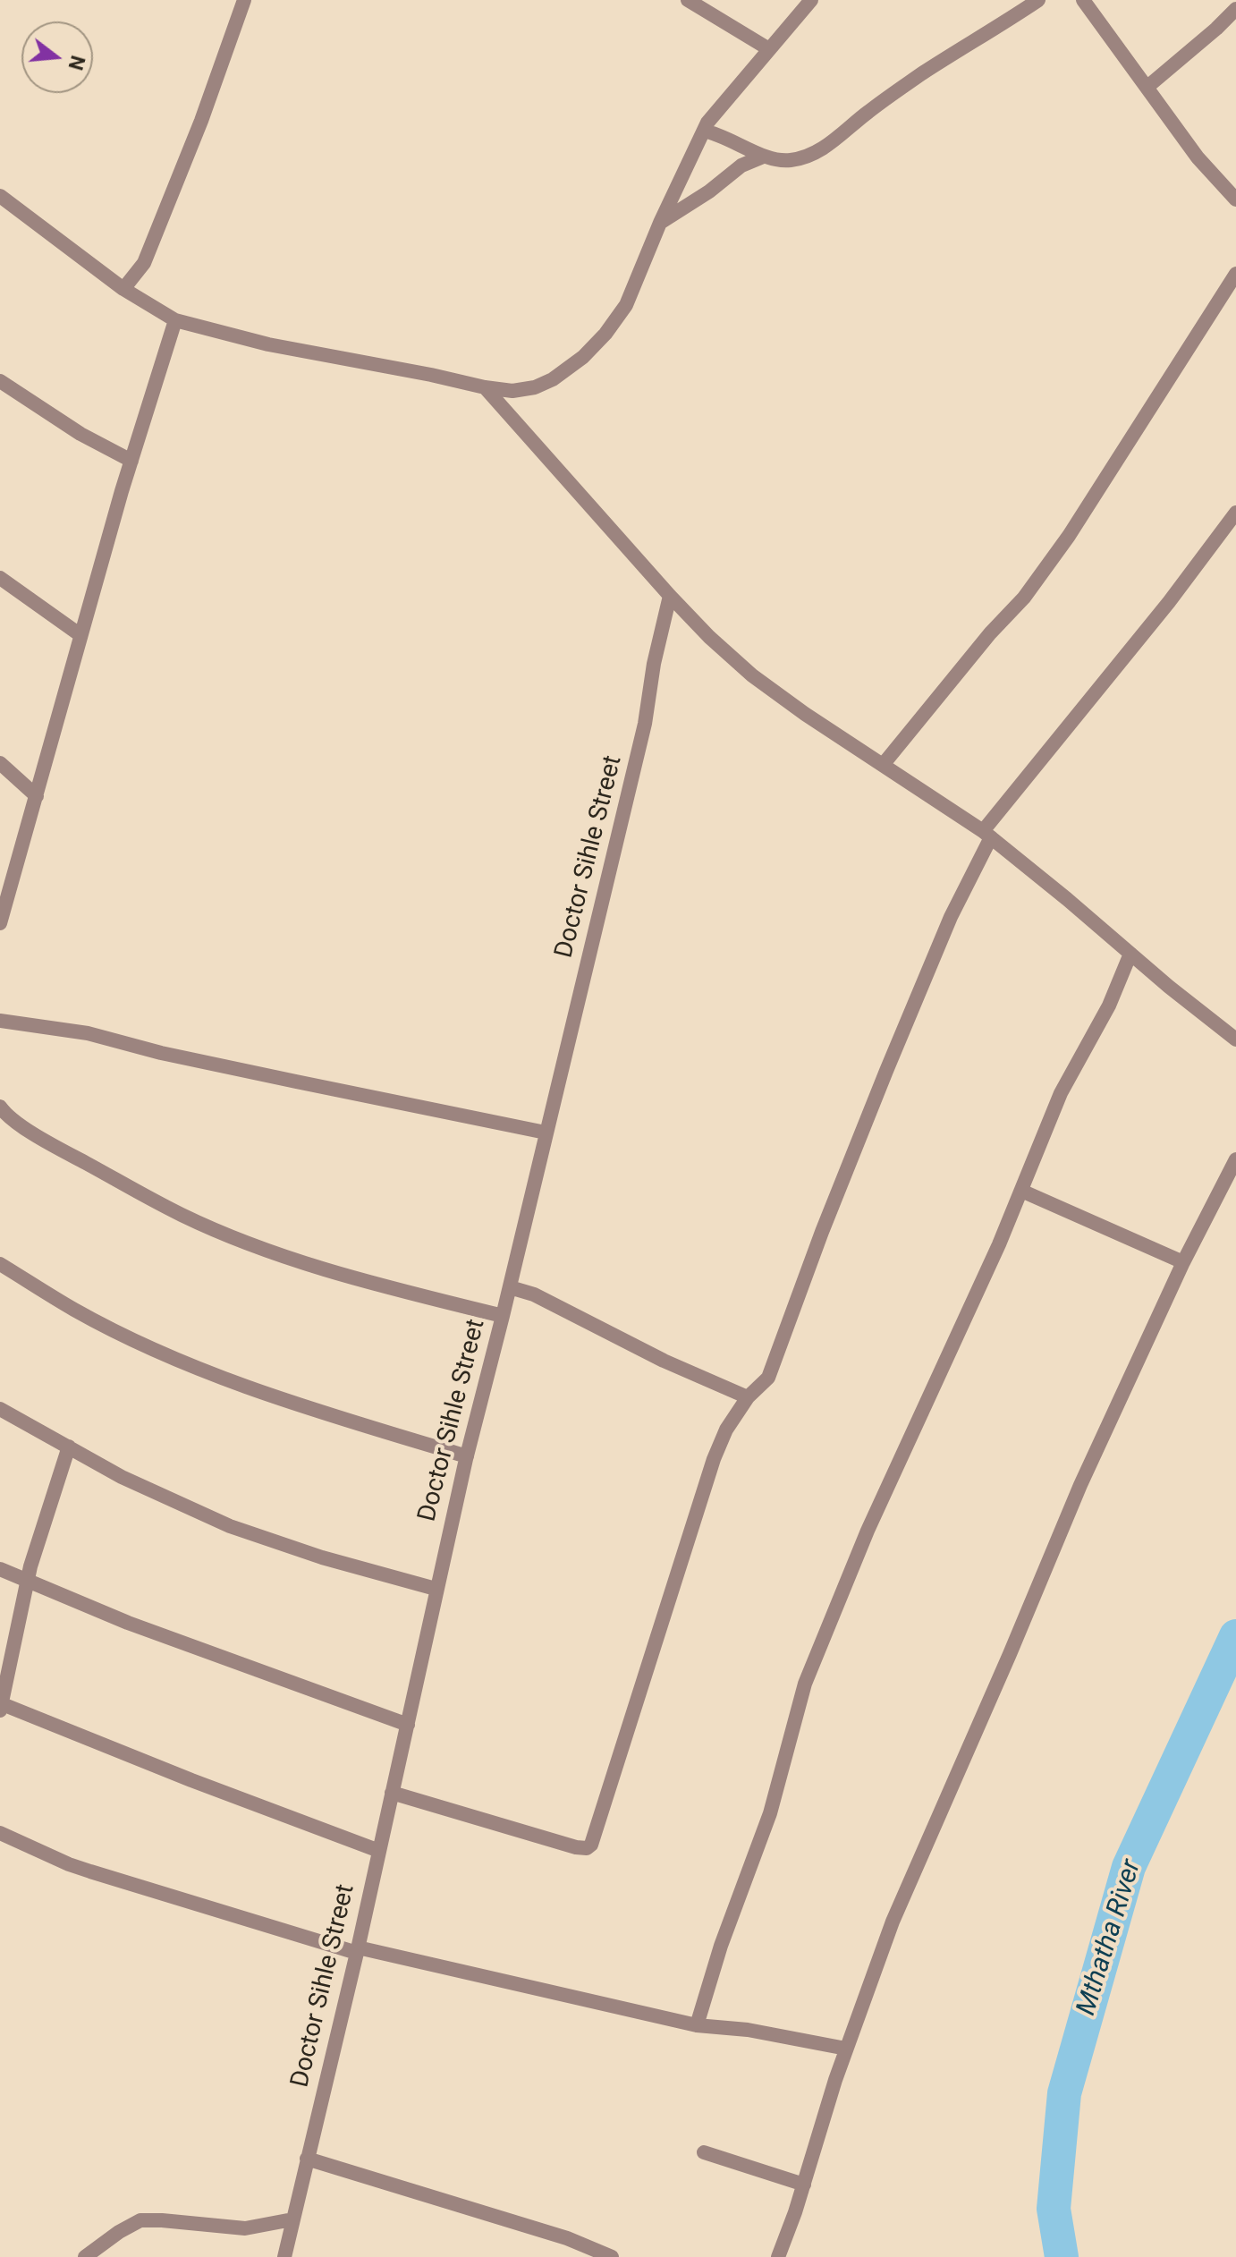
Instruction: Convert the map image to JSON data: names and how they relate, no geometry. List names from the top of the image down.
{
  "streets": {
    "street": ["Doctor Sihle Street"]
  },
  "water": ["Mthatha River"],
  "north": "right"
}
